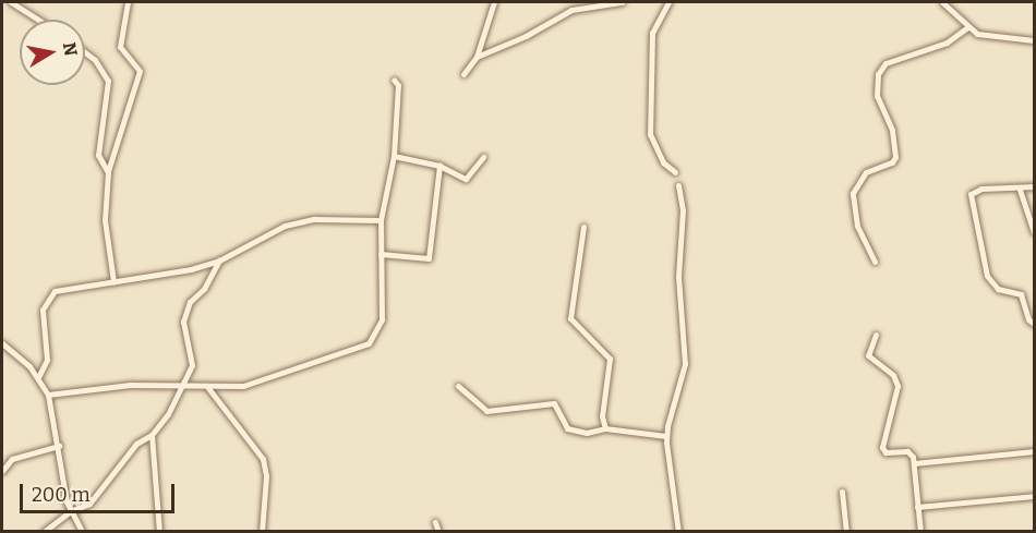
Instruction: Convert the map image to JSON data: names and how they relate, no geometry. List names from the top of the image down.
{
  "scale_bar": "200 m",
  "north": "right"
}
